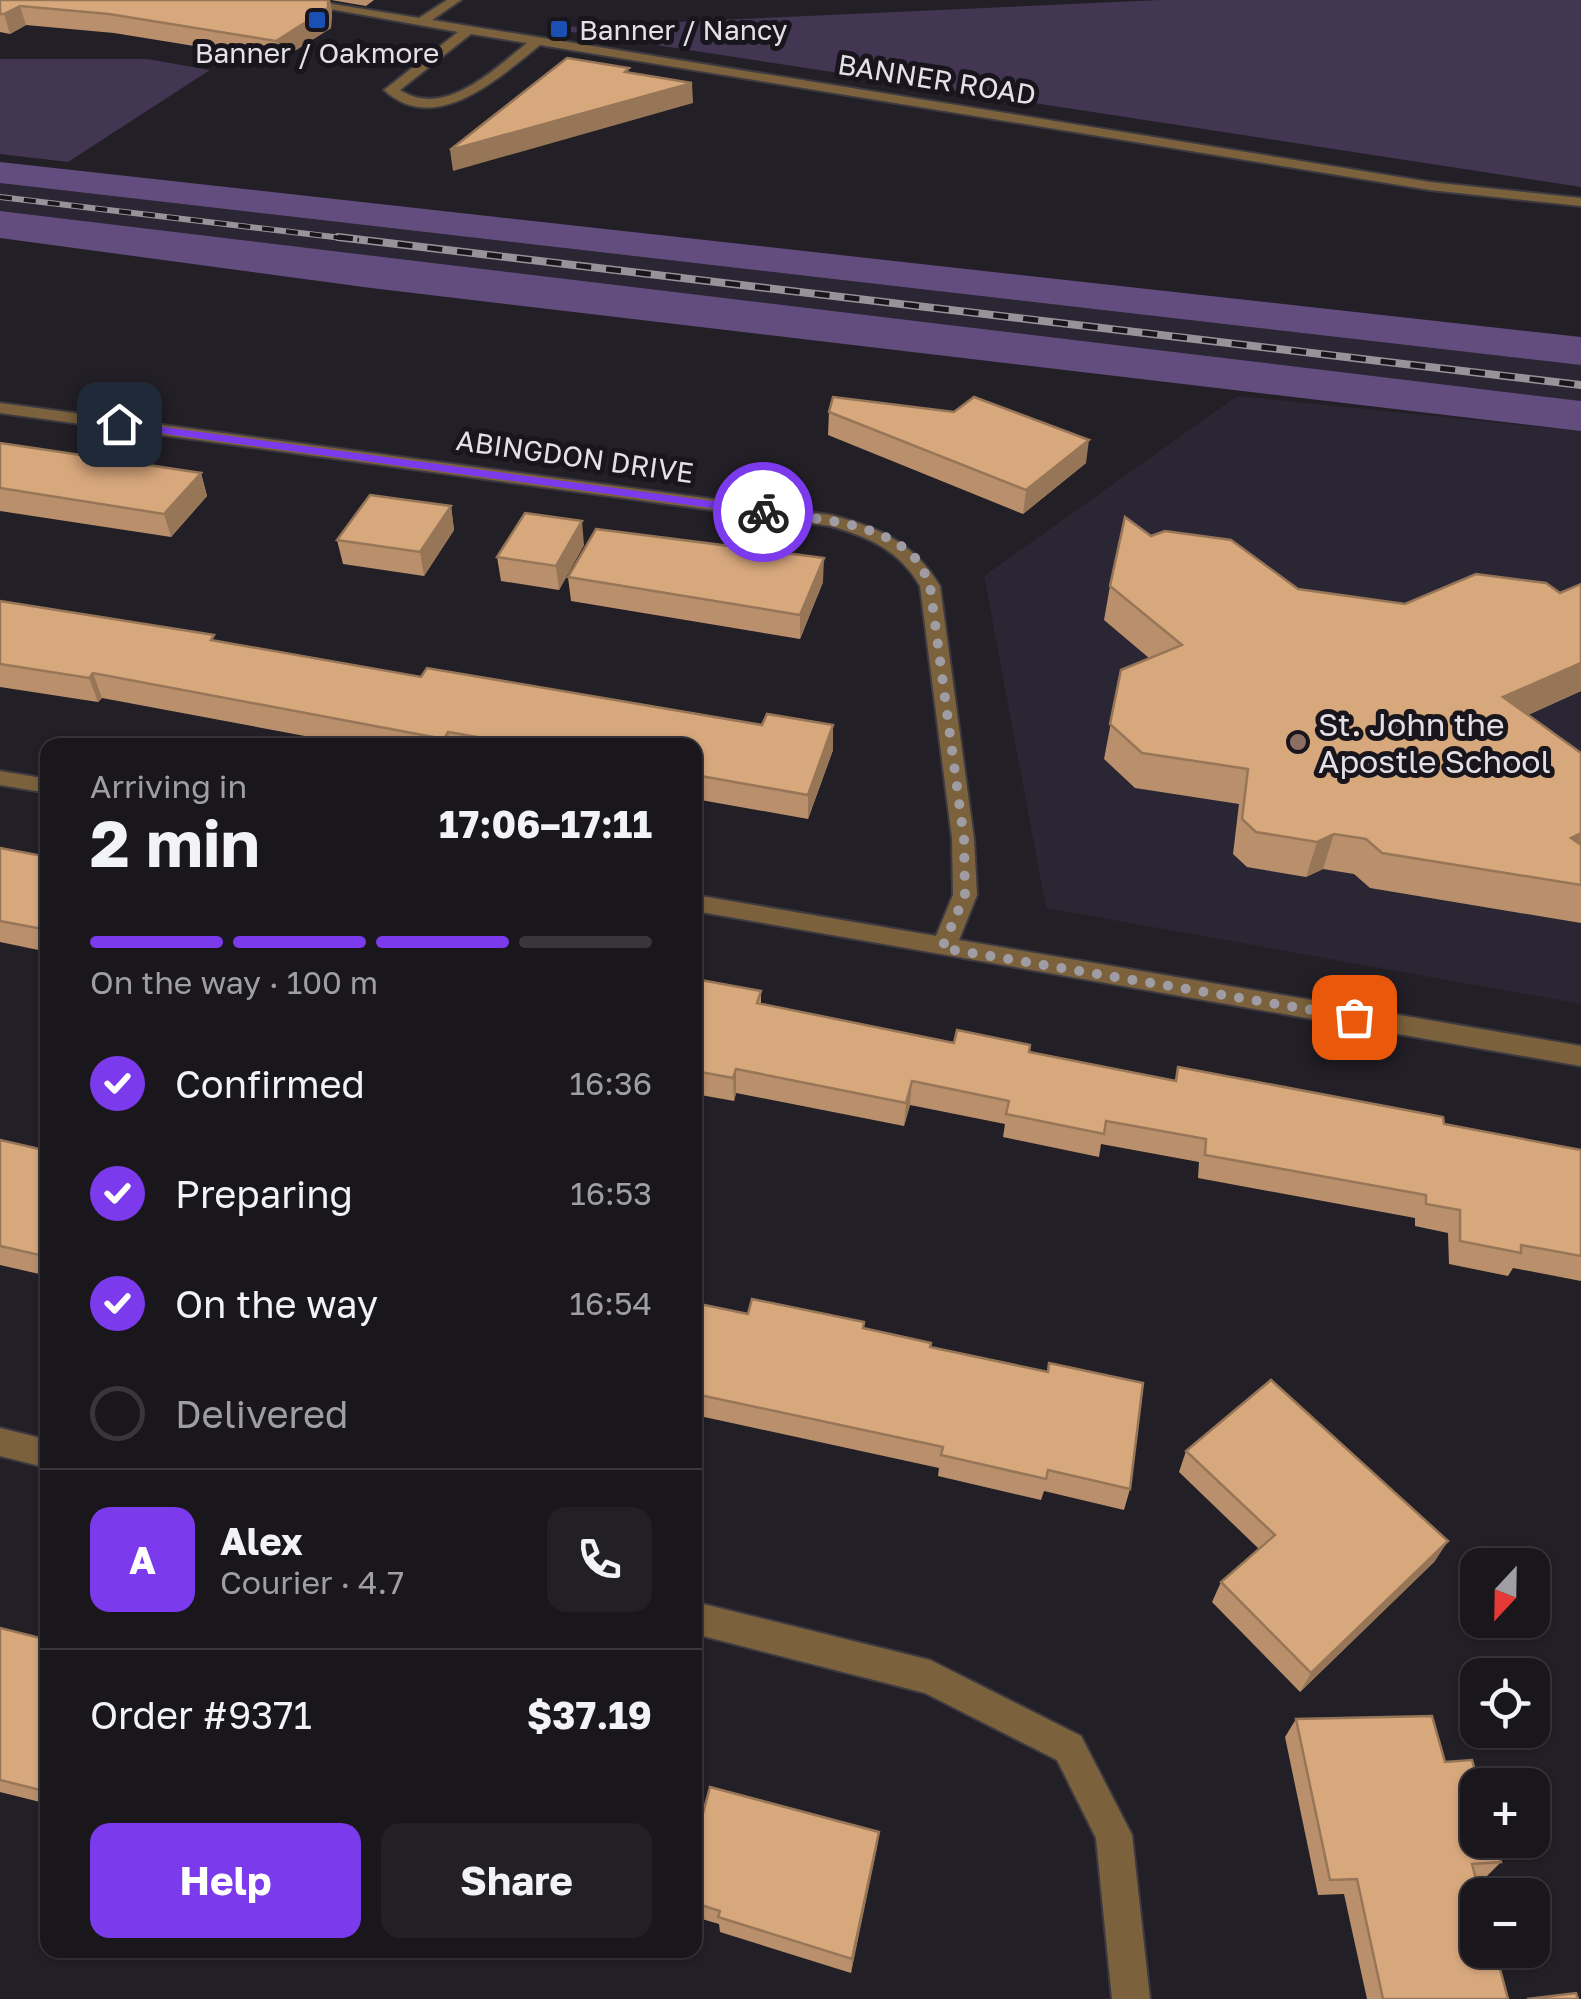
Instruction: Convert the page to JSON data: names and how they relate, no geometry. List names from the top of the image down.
{
  "streets": {
    "street": ["BANNER ROAD", "ABINGDON DRIVE"]
  },
  "places": {
    "transit": ["Banner / Oakmore", "Banner / Nancy"],
    "other": ["St. John the Apostle School"]
  },
  "north": "bottom",
  "page": {
    "heading": ["2 min", "Arriving in", "17:06–17:11"],
    "panel": [
      "Alex",
      "Courier · 4.7",
      "Order #9371",
      "$37.19"
    ],
    "bar": "On the way · 100 m",
    "list": [
      ["Confirmed", "16:36"],
      ["Preparing", "16:53"],
      ["On the way", "16:54"],
      "Delivered"
    ],
    "round": "A",
    "map_buttons": ["+", "−"],
    "buttons": ["Help", "Share"]
  }
}
